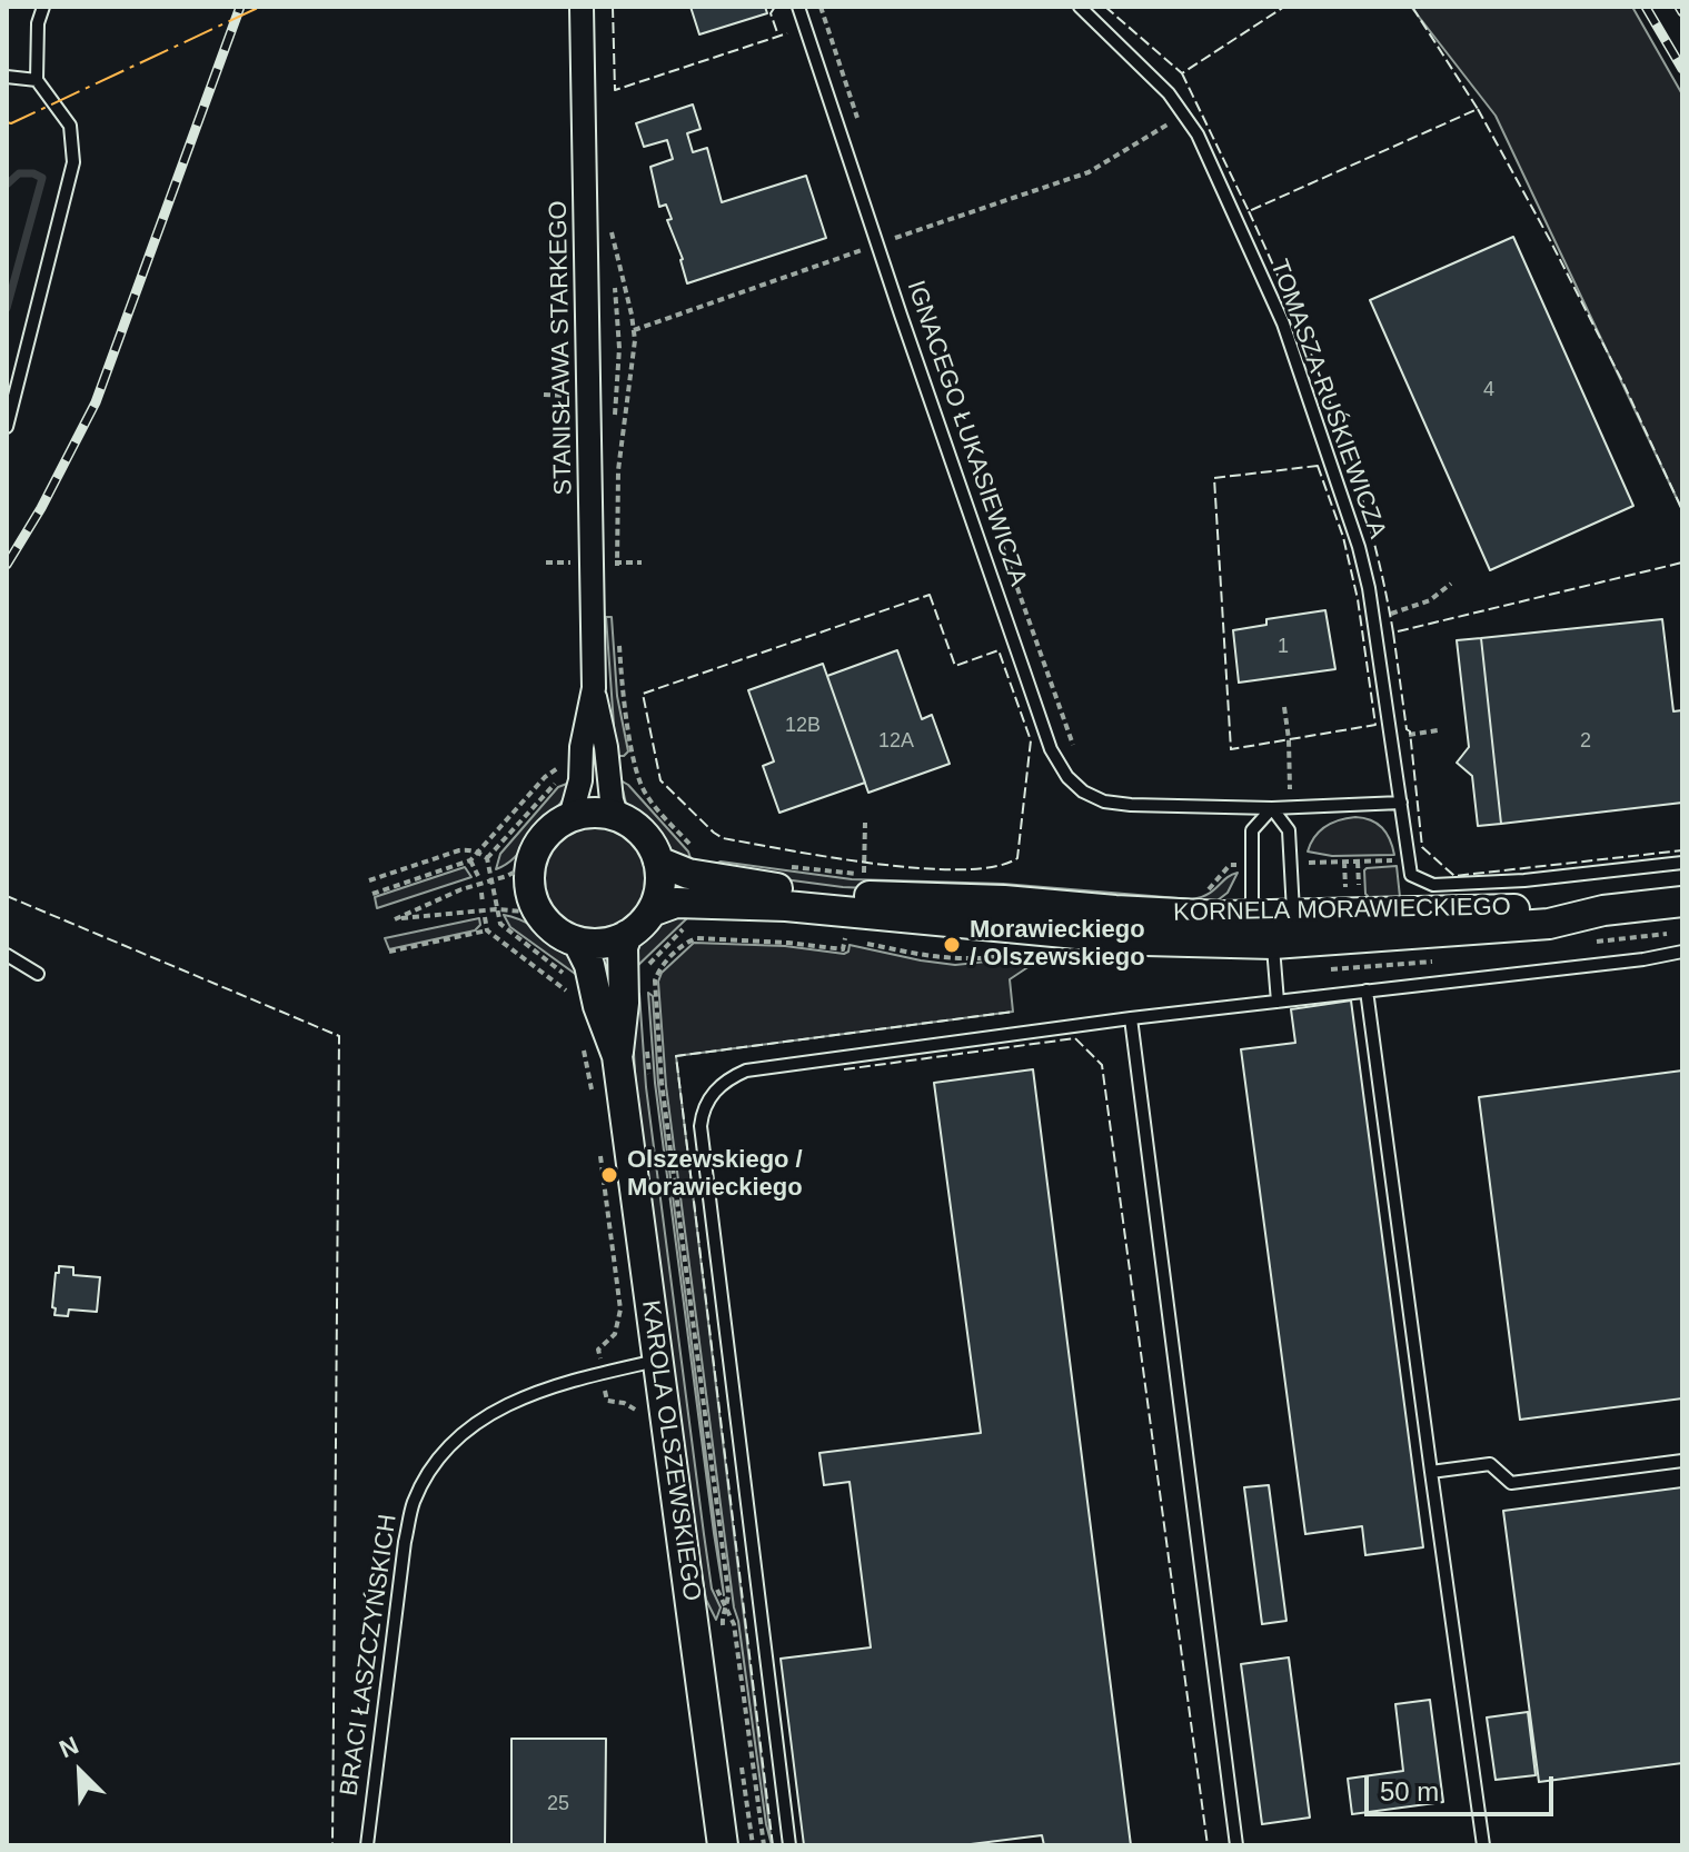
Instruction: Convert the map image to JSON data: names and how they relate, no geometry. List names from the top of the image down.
{
  "streets": {
    "street": ["STANISŁAWA STARKEGO", "KORNELA MORAWIECKIEGO", "KAROLA OLSZEWSKIEGO"],
    "lane": ["TOMASZA RUŚKIEWICZA", "IGNACEGO ŁUKASIEWICZA", "BRACI ŁASZCZYŃSKICH"]
  },
  "crossings": [
    ["TOMASZA RUŚKIEWICZA", "IGNACEGO ŁUKASIEWICZA"],
    ["KORNELA MORAWIECKIEGO", "KAROLA OLSZEWSKIEGO"],
    ["KAROLA OLSZEWSKIEGO", "BRACI ŁASZCZYŃSKICH"]
  ],
  "places": ["Morawieckiego / Olszewskiego", "Olszewskiego / Morawieckiego"],
  "house_numbers": [
    "4",
    "1",
    "12B",
    "12A",
    "2",
    "25"
  ],
  "scale_bar": "50 m",
  "north": "top left"
}
